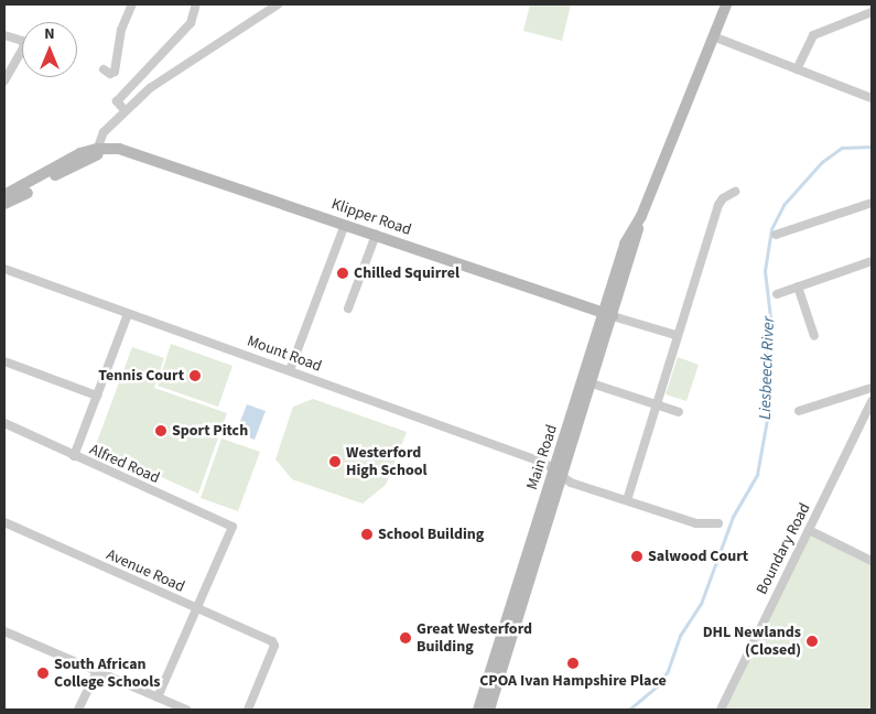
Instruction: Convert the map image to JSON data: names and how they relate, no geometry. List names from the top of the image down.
{
  "streets": {
    "main road": ["Klipper Road", "Main Road"],
    "street": [
      "Mount Road",
      "Alfred Road",
      "Boundary Road",
      "Avenue Road"
    ]
  },
  "crossings": [
    ["Klipper Road", "Main Road"],
    ["Mount Road", "Main Road"],
    ["Alfred Road", "Avenue Road"]
  ],
  "water": ["Liesbeeck River"],
  "places": [
    "Chilled Squirrel",
    "Tennis Court",
    "Sport Pitch",
    "Westerford High School",
    "School Building",
    "Salwood Court",
    "Great Westerford Building",
    "DHL Newlands (Closed)",
    "CPOA Ivan Hampshire Place",
    "South African College Schools"
  ],
  "north": "top"
}
